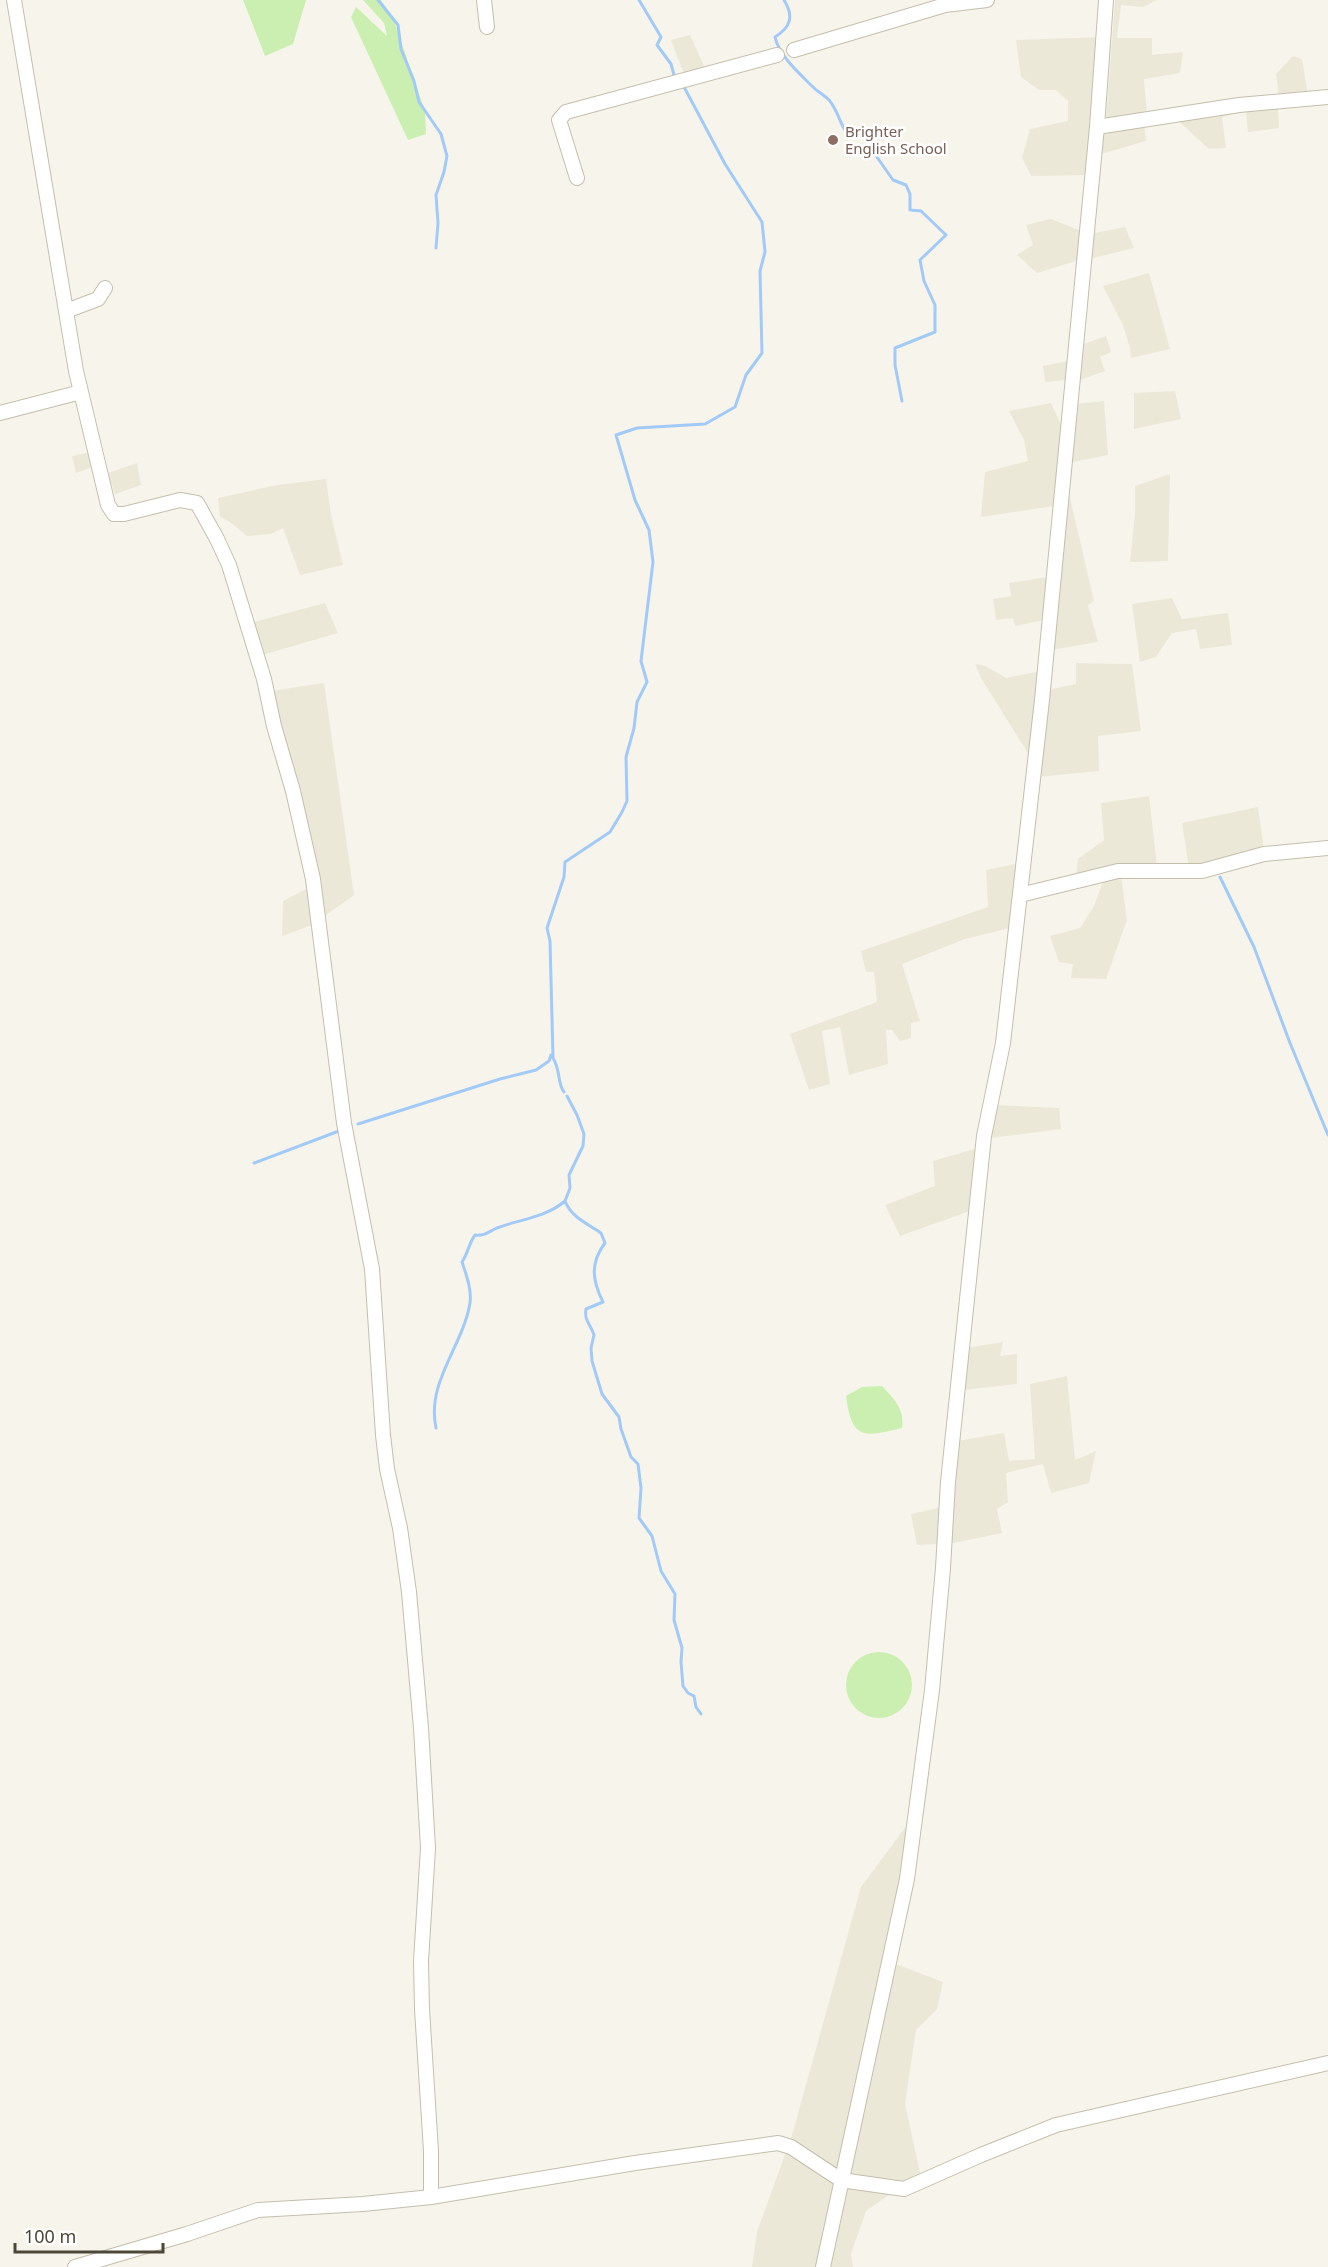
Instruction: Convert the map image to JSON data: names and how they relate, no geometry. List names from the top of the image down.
{
  "places": ["Brighter English School"],
  "scale_bar": "100 m"
}
